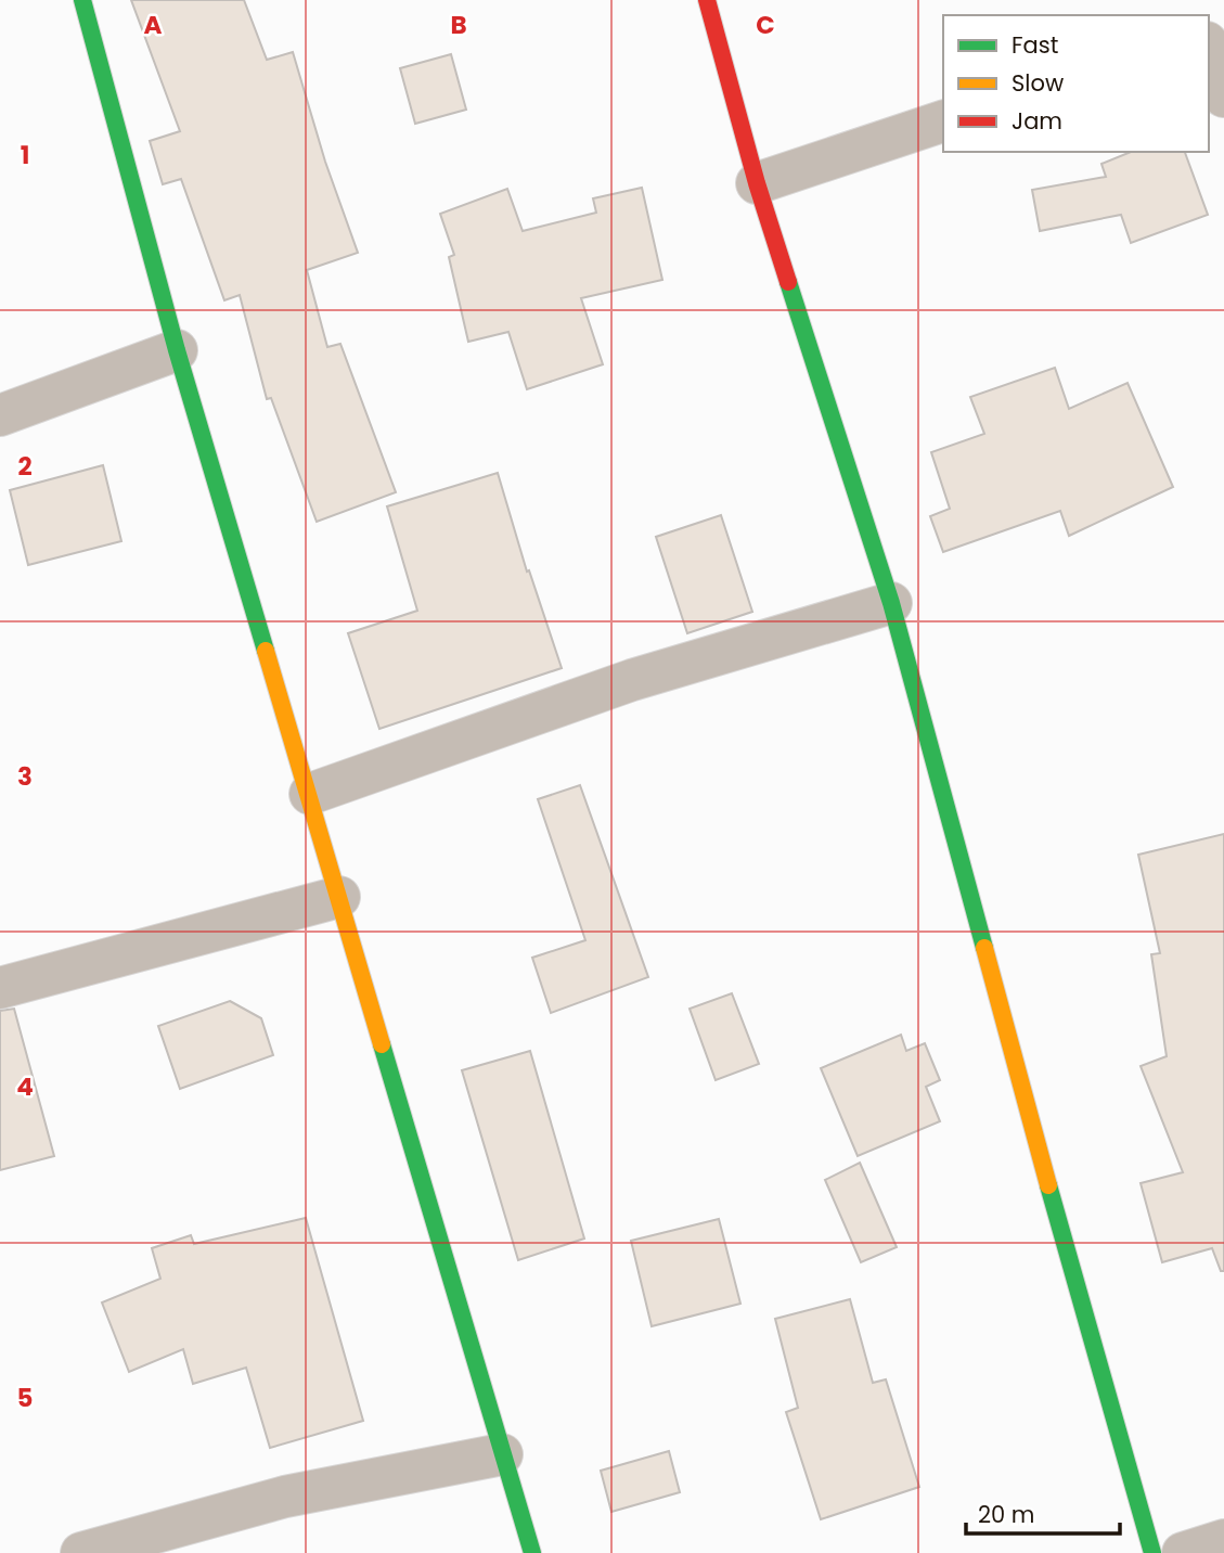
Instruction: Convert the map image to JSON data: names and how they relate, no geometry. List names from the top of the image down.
{
  "legend": ["Fast", "Slow", "Jam"],
  "scale_bar": "20 m",
  "grid": {
    "columns": ["A", "B", "C"],
    "rows": [
      "1",
      "2",
      "3",
      "4",
      "5"
    ]
  }
}
